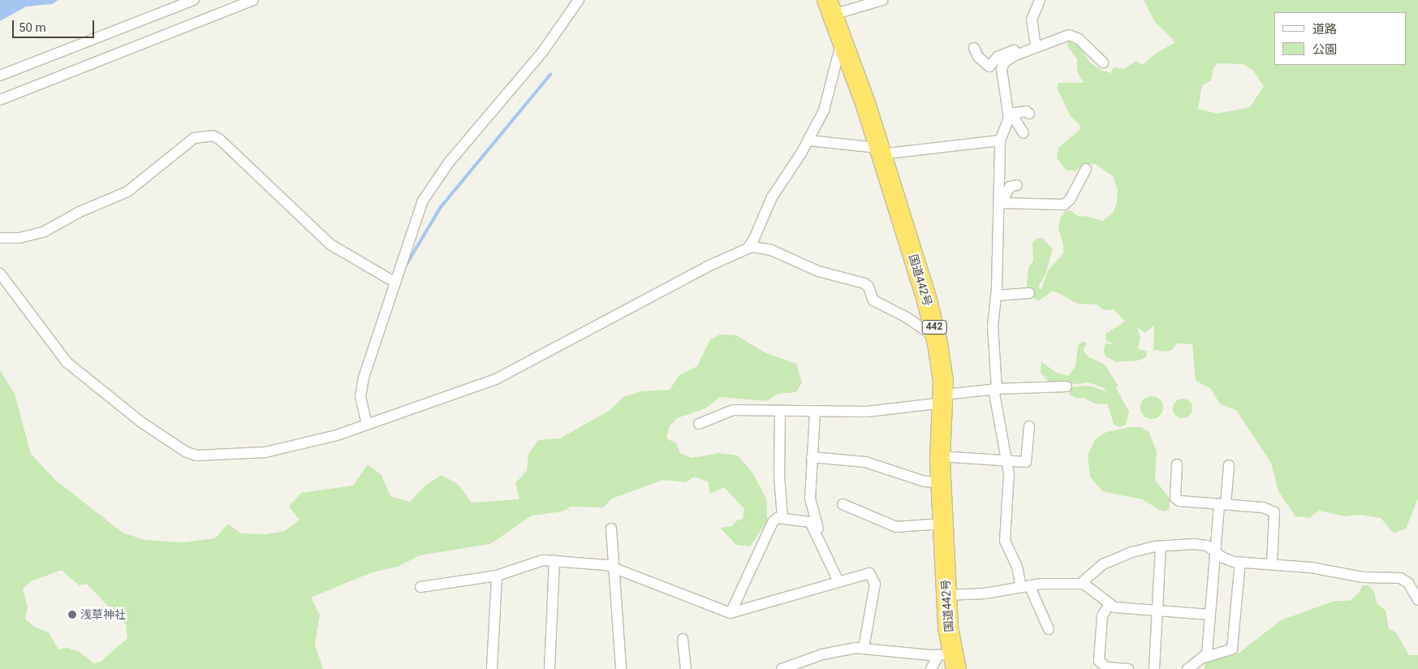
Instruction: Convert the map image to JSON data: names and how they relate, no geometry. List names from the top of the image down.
{
  "streets": {
    "highway": ["国道442号", "442"]
  },
  "places": ["浅草神社"],
  "legend": ["道路", "公園"],
  "scale_bar": "50 m"
}
